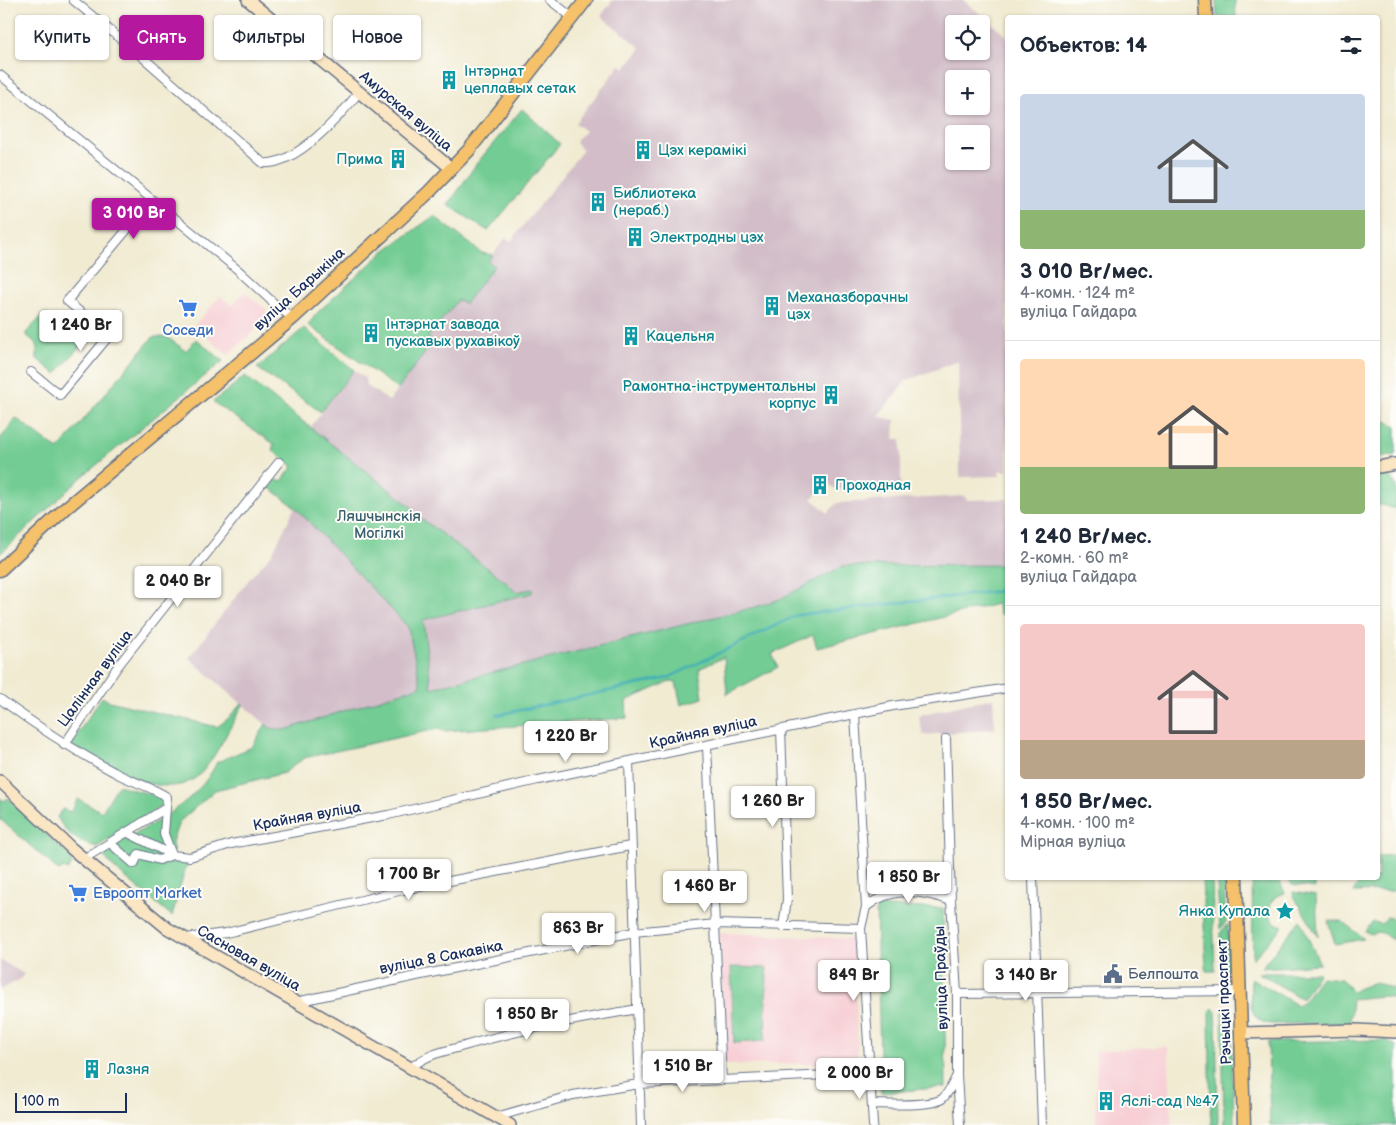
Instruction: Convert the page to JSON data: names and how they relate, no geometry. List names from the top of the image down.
{
  "streets": {
    "main road": [
      "Амурская вуліца",
      "вуліца Барыкіна",
      "Сасновая вуліца",
      "Рэчыцкі праспект"
    ],
    "street": [
      "Цалінная вуліца",
      "Крайняя вуліца",
      "вуліца 8 Сакавіка",
      "вуліца Праўды"
    ]
  },
  "crossings": [
    ["Амурская вуліца", "вуліца Барыкіна"],
    ["вуліца 8 Сакавіка", "Сасновая вуліца"]
  ],
  "parks": ["Ляшчынскія Могілкі"],
  "places": {
    "building": [
      "Інтэрнат цеплавых сетак",
      "Цэх керамікі",
      "Прима",
      "Библиотека (нераб.)",
      "Электродны цэх",
      "Механазборачны цэх",
      "Інтэрнат завода пускавых рухавікоў",
      "Кацельня",
      "Рамонтна-інструментальны корпус",
      "Проходная",
      "Лазня",
      "Яслі-сад №47"
    ],
    "supermarket": ["Соседи", "Евроопт Market"],
    "place": ["Янка Купала"],
    "public building": ["Белпошта"]
  },
  "scale_bar": "100 m",
  "page": {
    "map_buttons": ["+", "−"],
    "chip": [
      "Купить",
      "Снять",
      "Фильтры",
      "Новое"
    ],
    "heading": "Объектов: 14",
    "list": [
      {
        "name": "3 010 Br/мес.",
        "note": "4-комн. · 124 m² · вуліца Гайдара"
      },
      {
        "name": "1 240 Br/мес.",
        "note": "2-комн. · 60 m² · вуліца Гайдара"
      },
      {
        "name": "1 850 Br/мес.",
        "note": "4-комн. · 100 m² · Мірная вуліца"
      }
    ],
    "price": [
      "3 010 Br",
      "1 240 Br",
      "2 040 Br",
      "1 220 Br",
      "1 260 Br",
      "1 700 Br",
      "1 850 Br",
      "1 460 Br",
      "863 Br",
      "849 Br",
      "3 140 Br",
      "1 850 Br",
      "1 510 Br",
      "2 000 Br"
    ],
    "scale": "100 m"
  }
}
